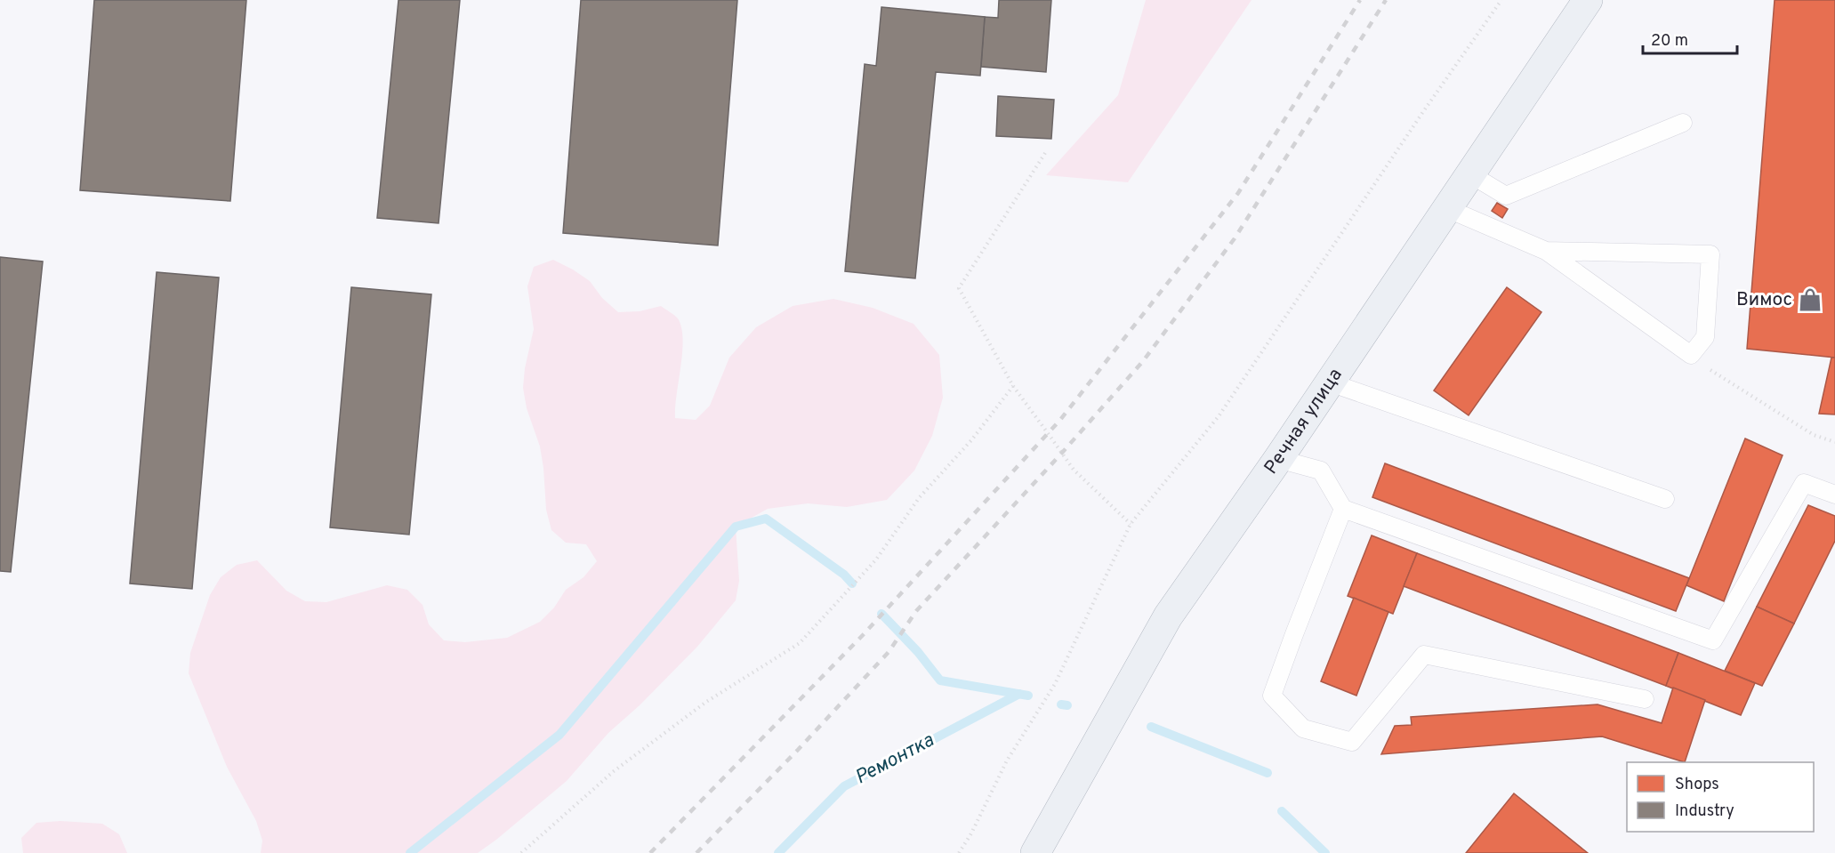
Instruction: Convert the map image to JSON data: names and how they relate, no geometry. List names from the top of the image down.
{
  "streets": {
    "main road": ["Речная улица"]
  },
  "water": ["Ремонтка"],
  "places": {
    "shop": ["Вимос"]
  },
  "legend": ["Shops", "Industry"],
  "scale_bar": "20 m"
}
